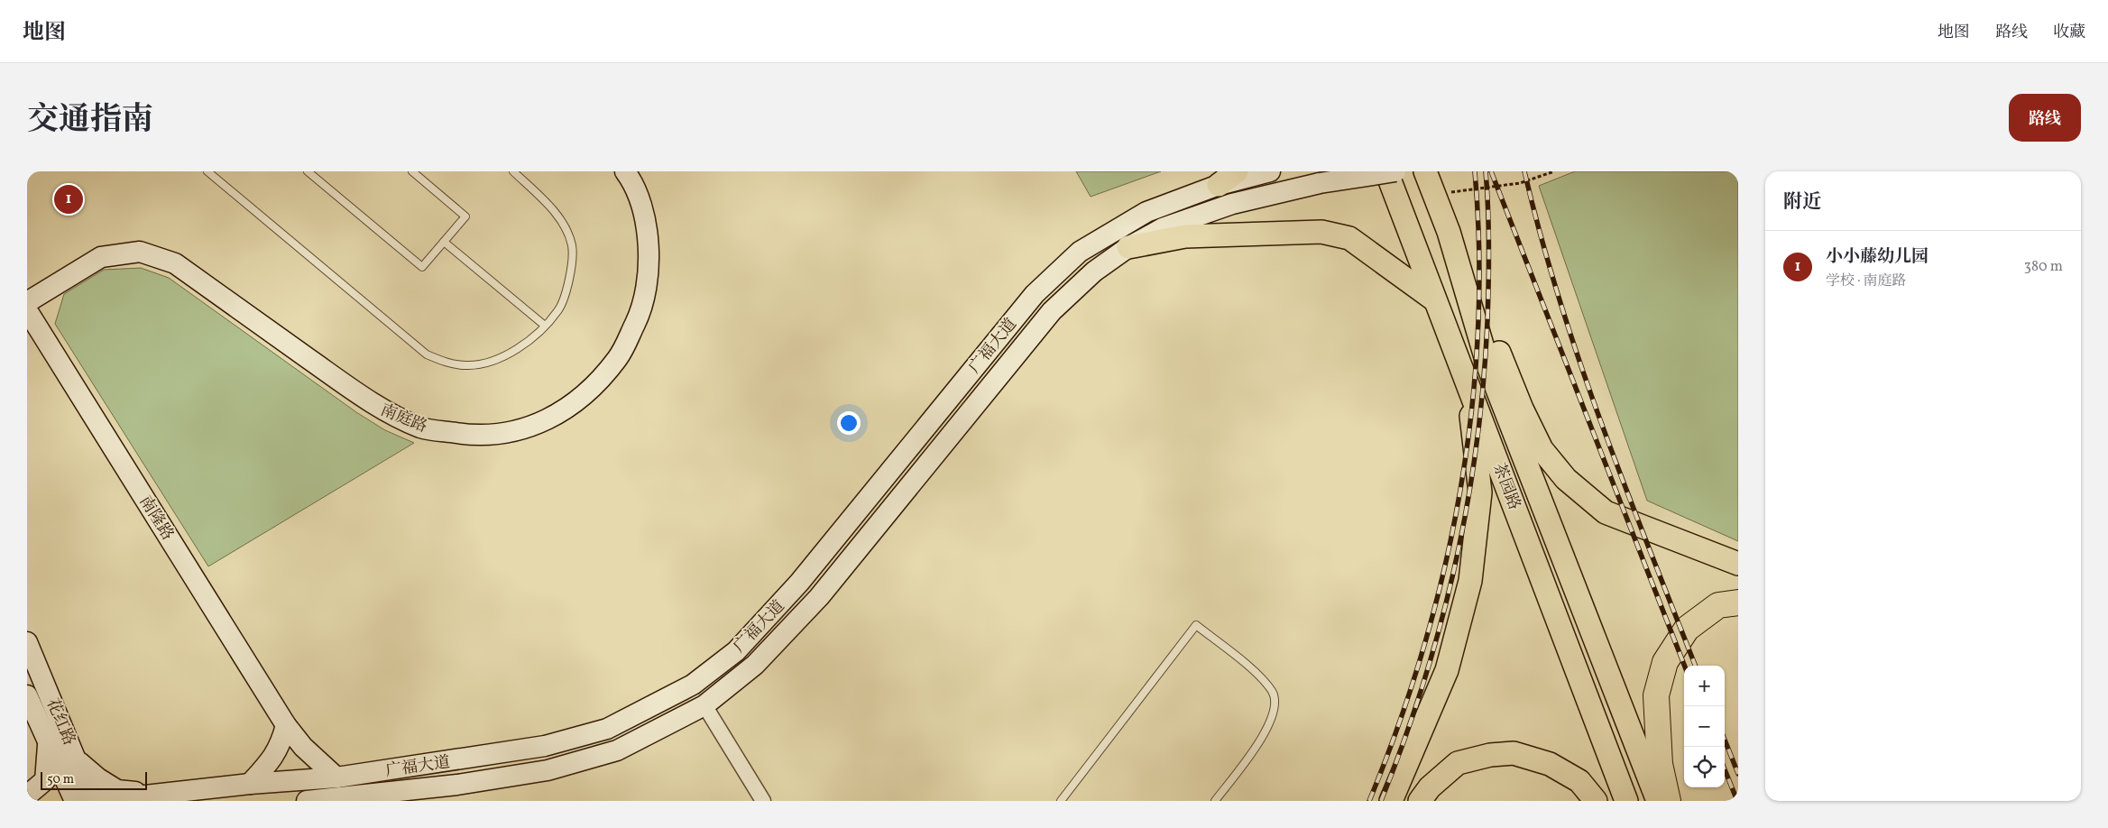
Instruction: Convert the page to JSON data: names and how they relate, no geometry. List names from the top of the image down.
{
  "streets": {
    "main road": [
      "广福大道",
      "南庭路",
      "茶园路",
      "南隆路",
      "花红路"
    ]
  },
  "crossings": [
    ["广福大道", "南隆路"],
    ["广福大道", "花红路"]
  ],
  "scale_bar": "50 m",
  "page": {
    "header": "地图",
    "nav": ["地图", "路线", "收藏"],
    "title": "交通指南",
    "buttons": "路线",
    "heading": "附近",
    "pins": "1",
    "list": [
      {
        "mark": "1",
        "name": "小小藤幼儿园",
        "note": "学校 · 南庭路",
        "value": "380 m"
      }
    ],
    "map_buttons": ["+", "−"],
    "scale": "50 m"
  }
}
